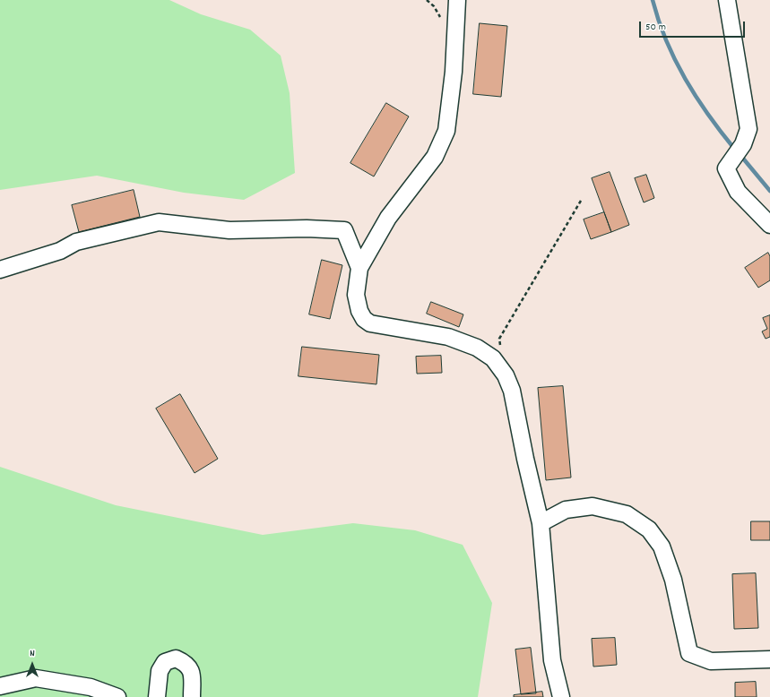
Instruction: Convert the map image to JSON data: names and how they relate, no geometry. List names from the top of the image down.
{
  "scale_bar": "50 m",
  "north": "top"
}
